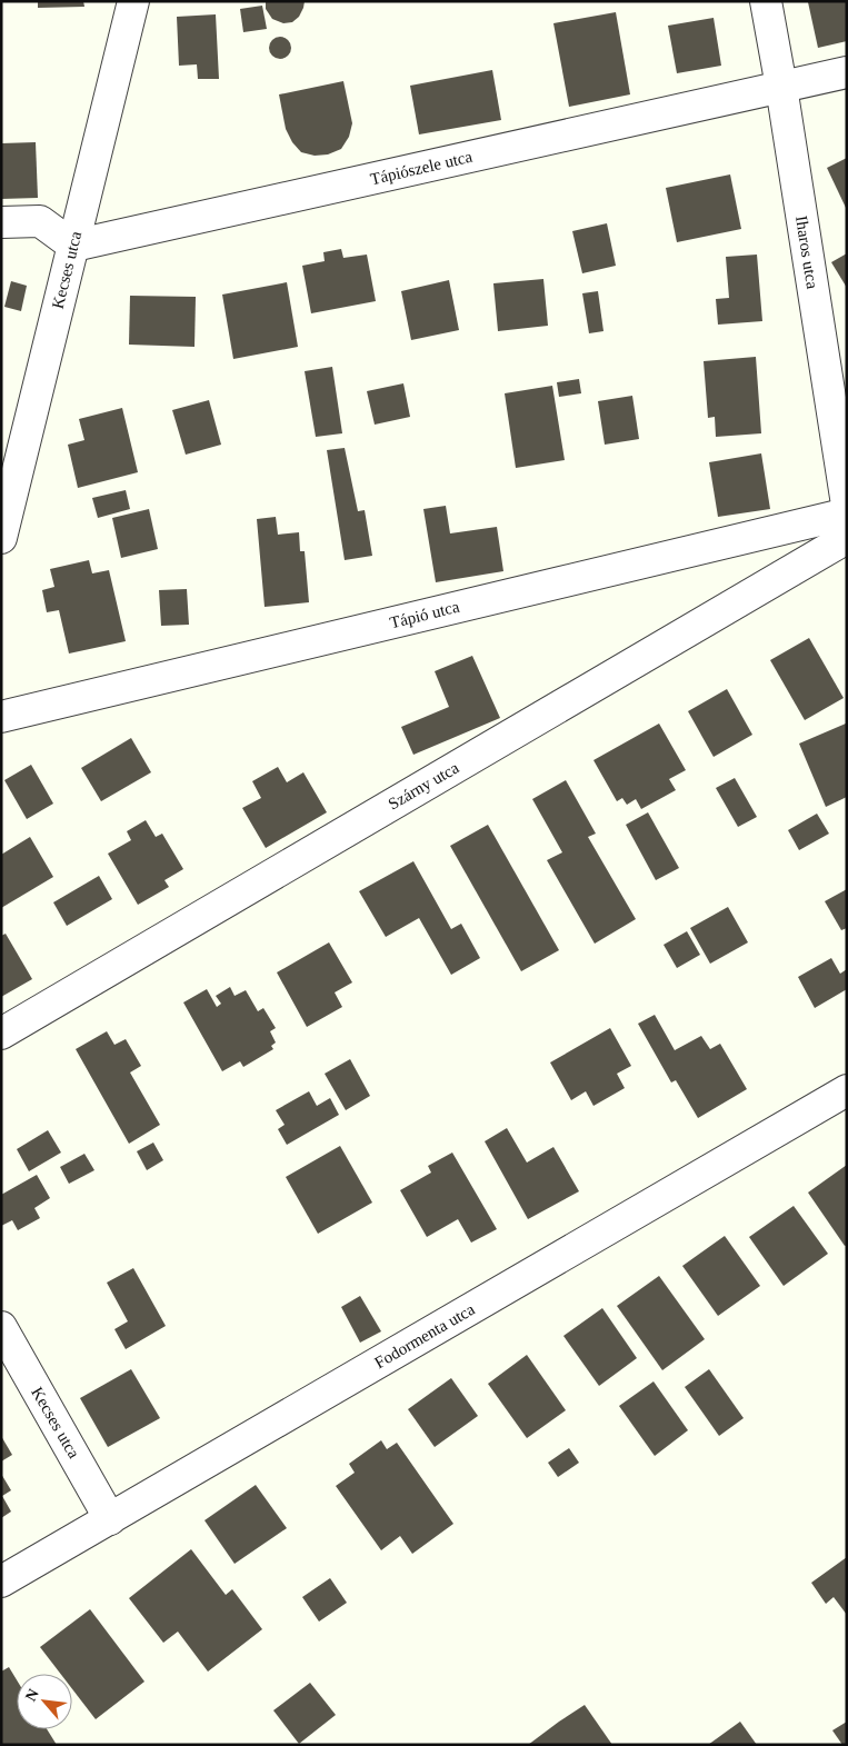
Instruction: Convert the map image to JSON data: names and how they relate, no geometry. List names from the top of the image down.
{
  "streets": {
    "street": [
      "Tápiószele utca",
      "Iharos utca",
      "Kecses utca",
      "Tápió utca",
      "Szárny utca",
      "Fodormenta utca"
    ]
  },
  "crossings": [
    ["Tápiószele utca", "Iharos utca"],
    ["Tápiószele utca", "Kecses utca"],
    ["Kecses utca", "Fodormenta utca"]
  ],
  "north": "top left"
}
